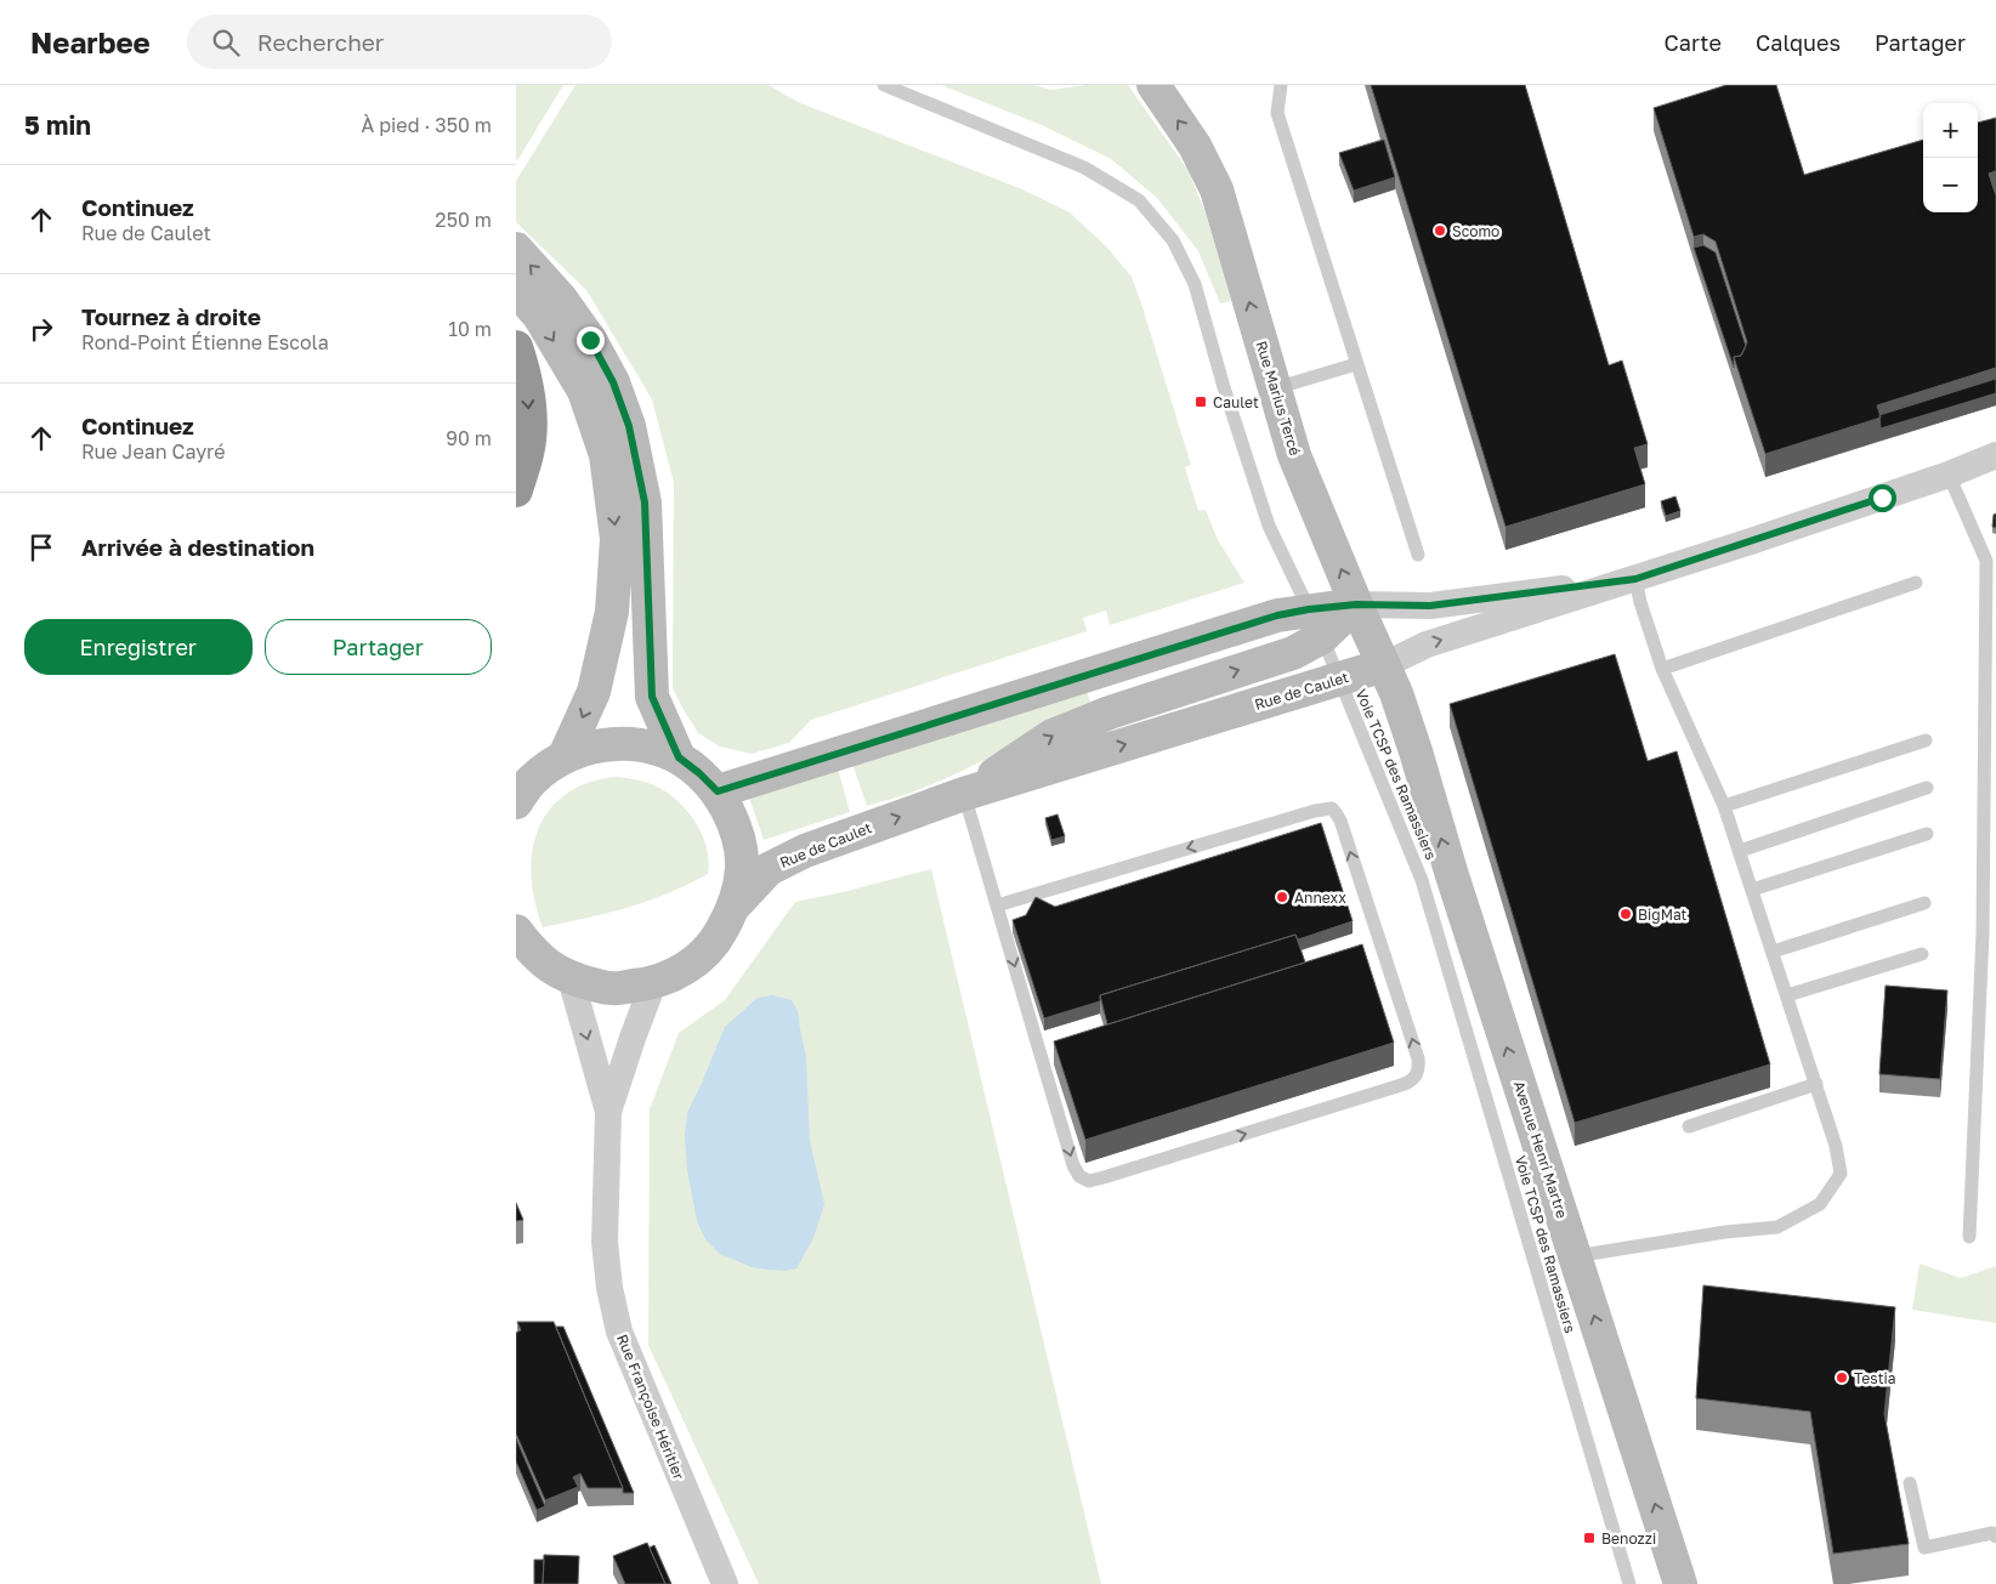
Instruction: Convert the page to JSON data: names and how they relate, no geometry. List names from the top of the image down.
{
  "streets": {
    "main road": ["Rue Marius Tercé", "Rue de Caulet", "Avenue Henri Martre"],
    "street": ["Rue Françoise Héritier"],
    "lane": ["Voie TCSP des Ramassiers"]
  },
  "crossings": [
    ["Rue Marius Tercé", "Rue de Caulet"],
    ["Rue Marius Tercé", "Avenue Henri Martre"],
    ["Rue de Caulet", "Voie TCSP des Ramassiers"]
  ],
  "one_way": ["Rue Marius Tercé", "Avenue Henri Martre"],
  "places": {
    "other": [
      "Scomo",
      "Annexx",
      "BigMat",
      "Testia"
    ],
    "transit": ["Caulet", "Benozzi"]
  },
  "page": {
    "header": "Nearbee",
    "search": "Rechercher",
    "nav": ["Carte", "Calques", "Partager"],
    "heading": ["5 min", "À pied · 350 m"],
    "map_buttons": ["+", "−"],
    "list": [
      ["Continuez", "Rue de Caulet", "250 m"],
      ["Tournez à droite", "Rond-Point Étienne Escola", "10 m"],
      ["Continuez", "Rue Jean Cayré", "90 m"],
      "Arrivée à destination"
    ],
    "buttons": ["Enregistrer", "Partager"]
  }
}
